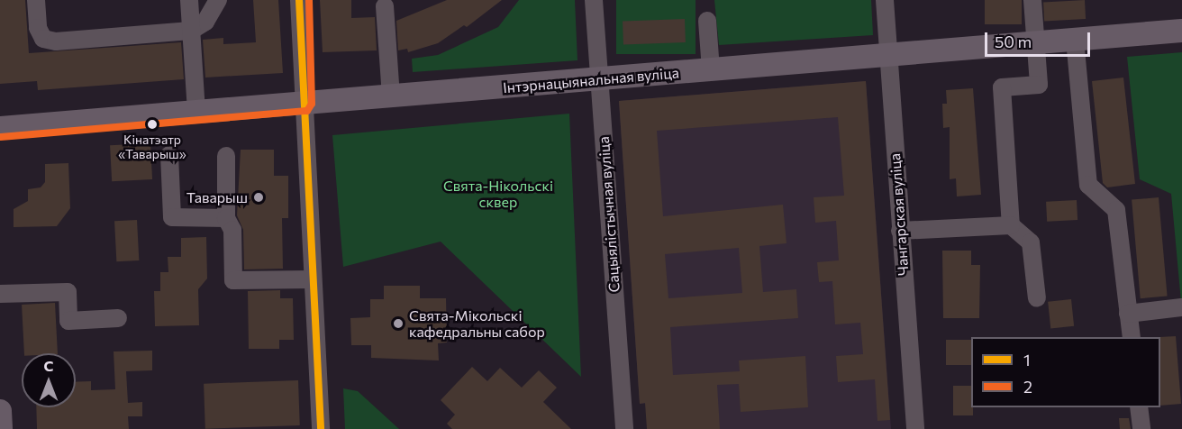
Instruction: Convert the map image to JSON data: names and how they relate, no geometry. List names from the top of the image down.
{
  "streets": {
    "main road": ["Інтэрнацыянальная вуліца"],
    "street": ["Сацыялістычная вуліца", "Чангарская вуліца"]
  },
  "crossings": [
    ["Інтэрнацыянальная вуліца", "Сацыялістычная вуліца"],
    ["Інтэрнацыянальная вуліца", "Чангарская вуліца"]
  ],
  "parks": ["Свята-Нікольскі сквер"],
  "places": ["Кінатэатр «Таварыш»", "Таварыш", "Свята-Мікольскі кафедральны сабор"],
  "lines": ["transit line 1", "transit line 2"],
  "legend": ["1", "2"],
  "scale_bar": "50 m",
  "north": "top"
}
